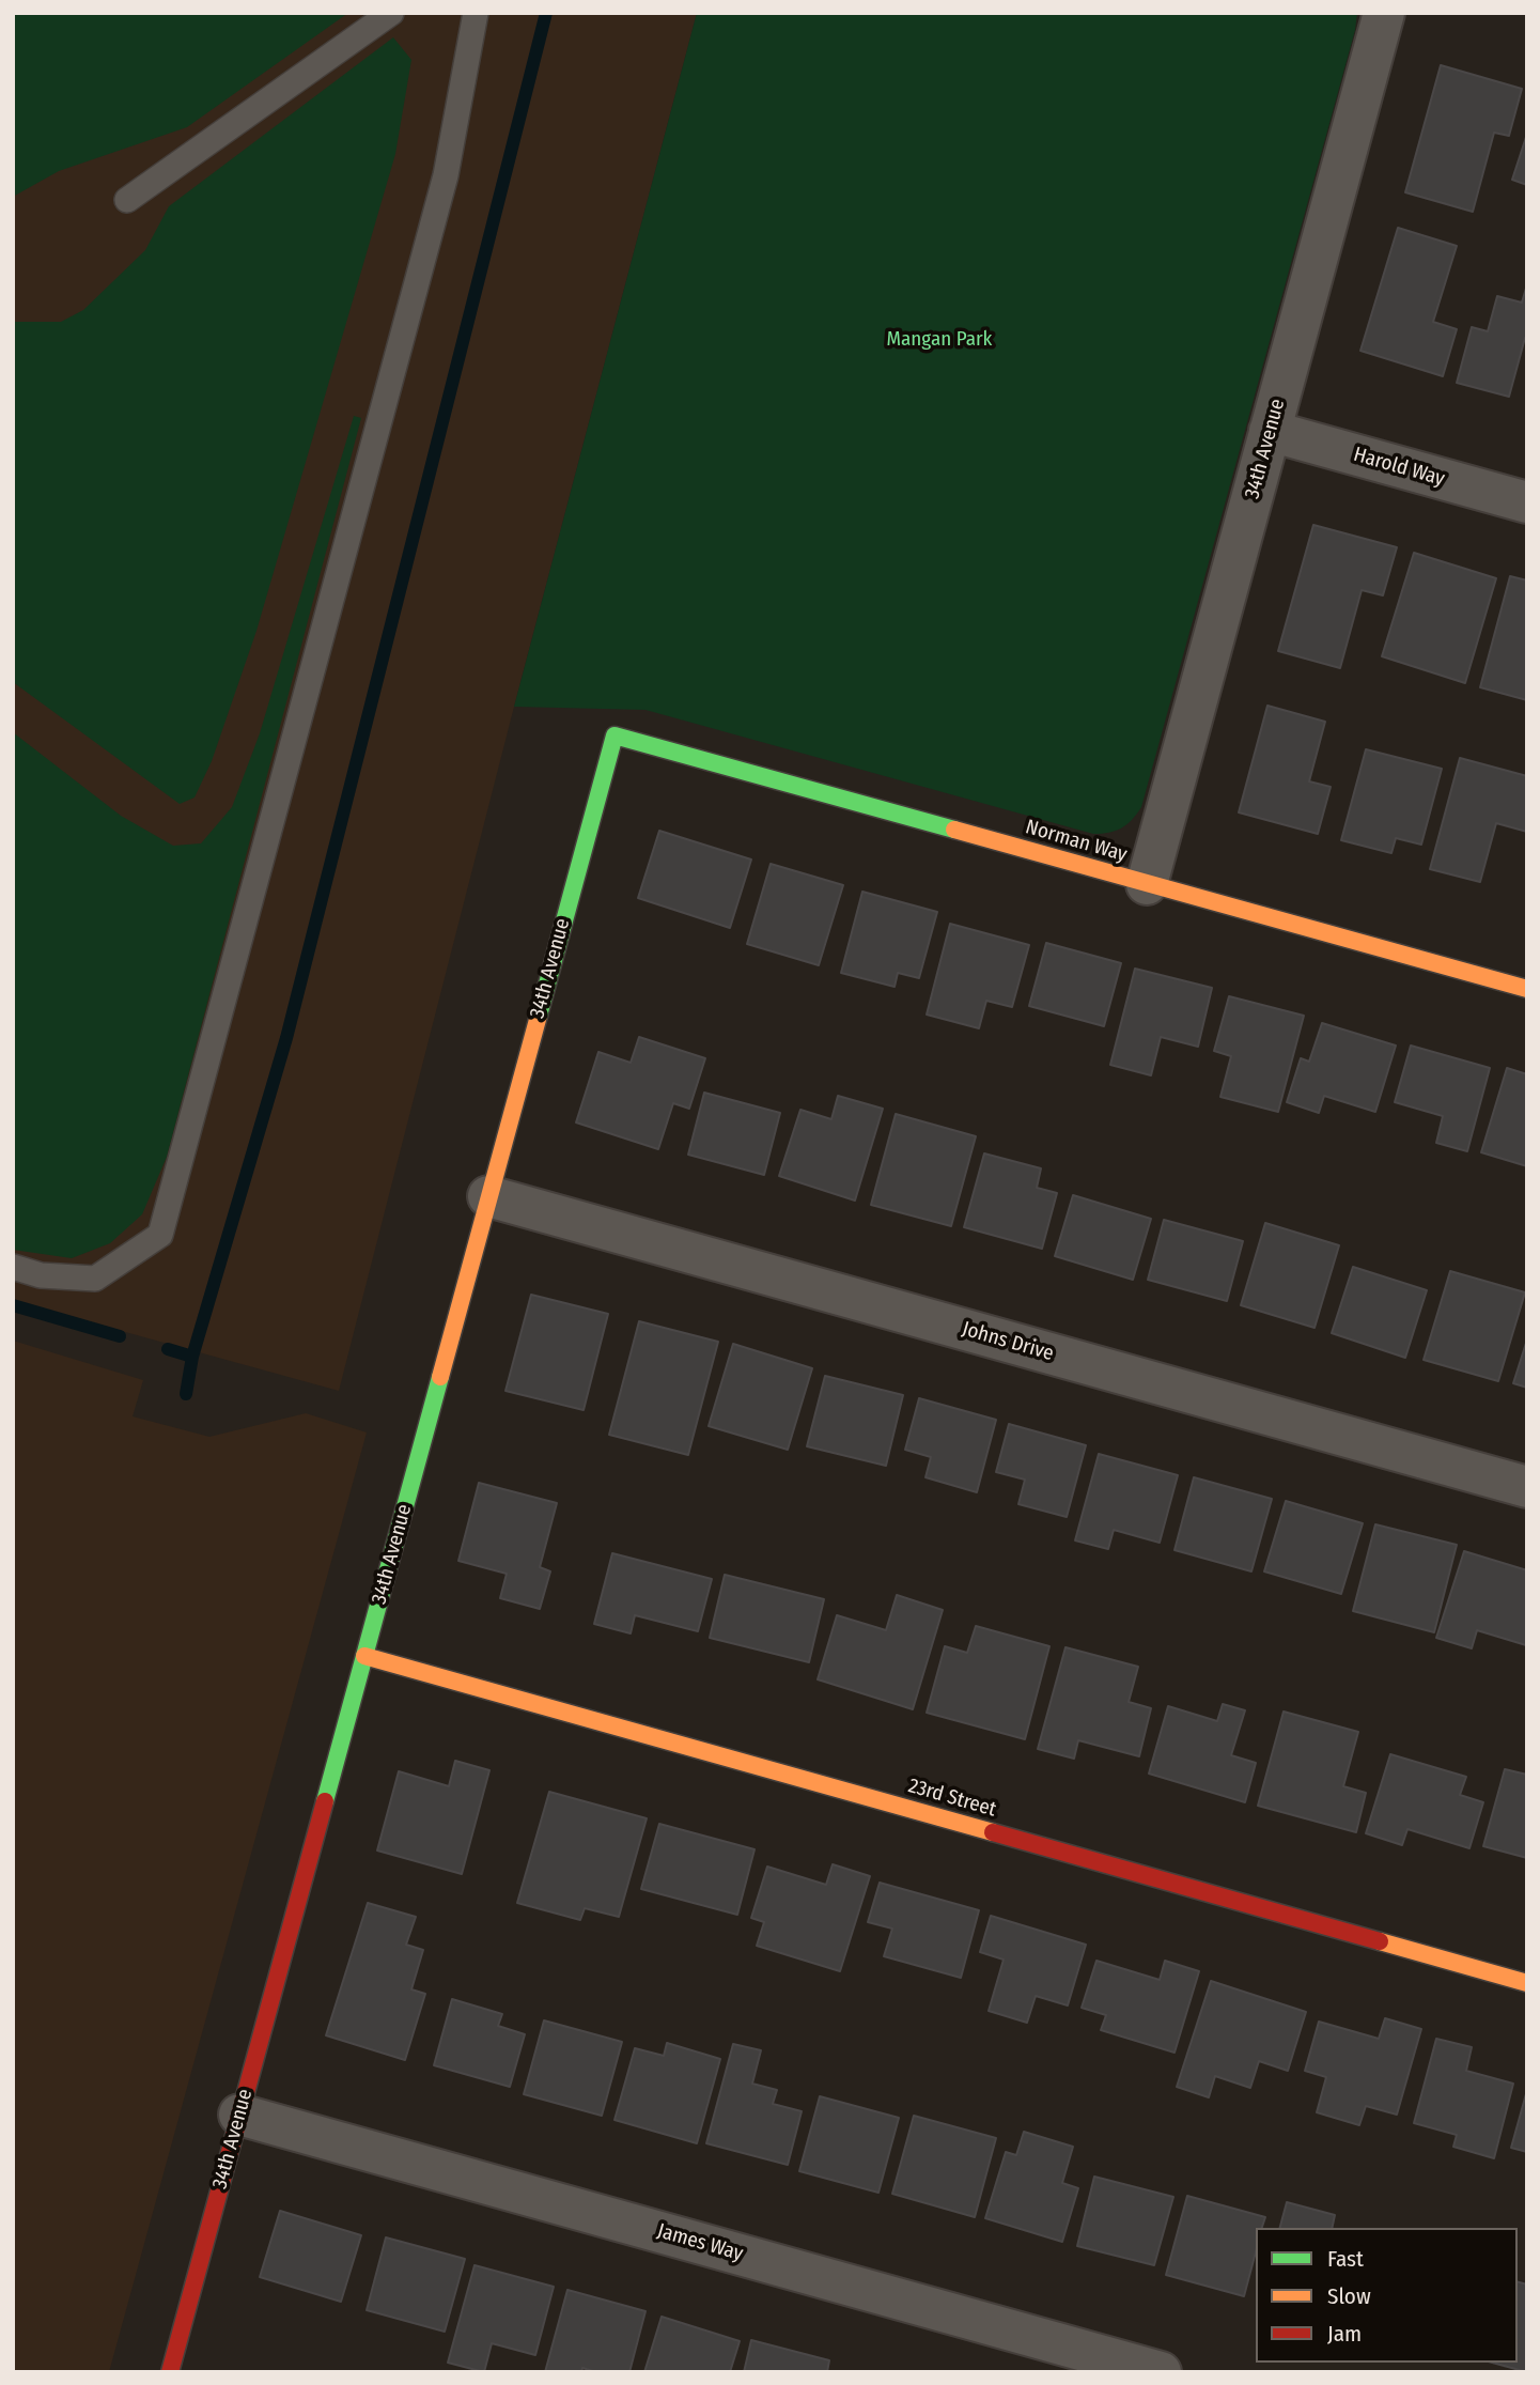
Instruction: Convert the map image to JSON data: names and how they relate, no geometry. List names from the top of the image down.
{
  "streets": {
    "street": [
      "34th Avenue",
      "Harold Way",
      "Norman Way",
      "Johns Drive",
      "23rd Street",
      "James Way"
    ]
  },
  "crossings": [
    ["34th Avenue", "Harold Way"],
    ["34th Avenue", "Norman Way"],
    ["34th Avenue", "Johns Drive"],
    ["34th Avenue", "23rd Street"],
    ["34th Avenue", "James Way"]
  ],
  "parks": ["Mangan Park"],
  "legend": ["Fast", "Slow", "Jam"]
}
